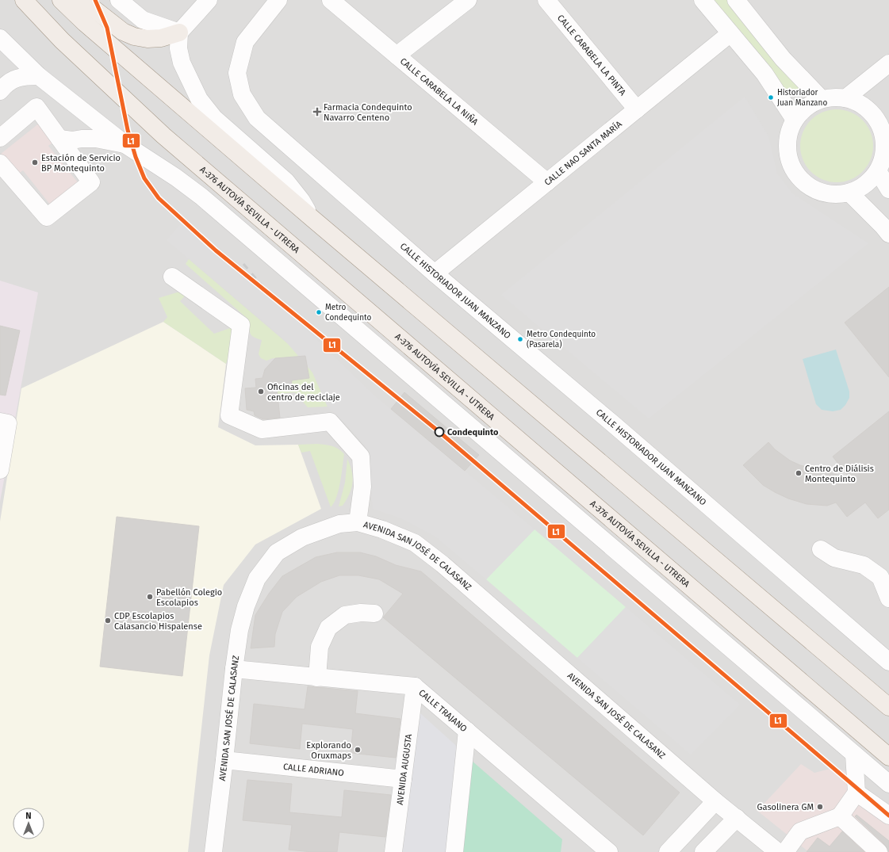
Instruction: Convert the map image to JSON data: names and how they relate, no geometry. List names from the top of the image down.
{
  "streets": {
    "main road": ["A-376 AUTOVÍA SEVILLA - UTRERA"],
    "street": [
      "CALLE CARABELA LA PINTA",
      "CALLE CARABELA LA NIÑA",
      "CALLE NAO SANTA MARÍA",
      "CALLE HISTORIADOR JUAN MANZANO",
      "AVENIDA SAN JOSÉ DE CALASANZ",
      "CALLE TRAJANO",
      "AVENIDA AUGUSTA",
      "CALLE ADRIANO"
    ]
  },
  "crossings": [
    ["CALLE CARABELA LA PINTA", "CALLE NAO SANTA MARÍA"],
    ["CALLE CARABELA LA NIÑA", "CALLE NAO SANTA MARÍA"],
    ["CALLE NAO SANTA MARÍA", "CALLE HISTORIADOR JUAN MANZANO"],
    ["AVENIDA SAN JOSÉ DE CALASANZ", "CALLE TRAJANO"],
    ["AVENIDA SAN JOSÉ DE CALASANZ", "CALLE ADRIANO"],
    ["CALLE TRAJANO", "AVENIDA AUGUSTA"],
    ["AVENIDA AUGUSTA", "CALLE ADRIANO"]
  ],
  "places": {
    "other": [
      "Historiador Juan Manzano",
      "Estación de Servicio BP Montequinto",
      "Metro Condequinto",
      "Metro Condequinto (Pasarela)",
      "Oficinas del centro de reciclaje",
      "Condequinto",
      "Centro de Diálisis Montequinto",
      "Pabellón Colegio Escolapios",
      "CDP Escolapios Calasancio Hispalense",
      "Explorando Oruxmaps",
      "Gasolinera GM"
    ],
    "health": ["Farmacia Condequinto Navarro Centeno"]
  },
  "lines": ["transit line L1"],
  "north": "top"
}
